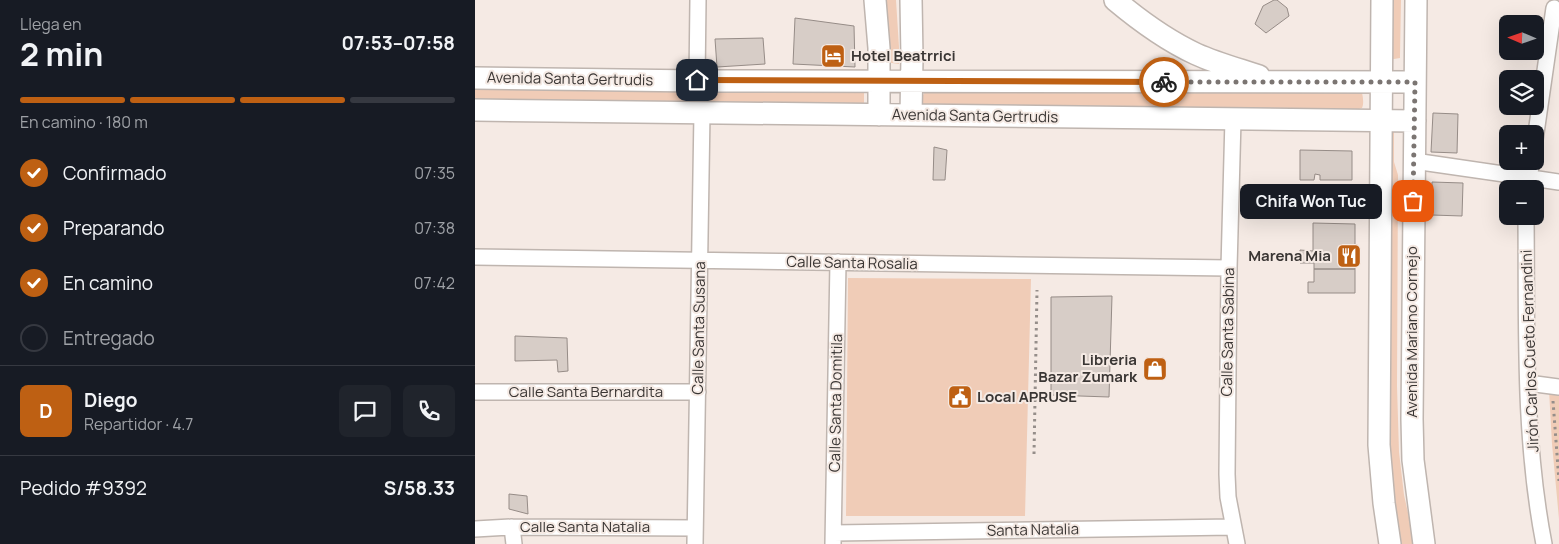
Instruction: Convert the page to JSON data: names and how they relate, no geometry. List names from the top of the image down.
{
  "streets": {
    "main road": ["Avenida Santa Gertrudis", "Avenida Mariano Cornejo"],
    "street": [
      "Calle Santa Rosalia",
      "Calle Santa Susana",
      "Calle Santa Sabina",
      "Jirón Carlos Cueto Fernandini",
      "Calle Santa Bernardita",
      "Calle Santa Domitila",
      "Calle Santa Natalia",
      "Santa Natalia"
    ]
  },
  "crossings": [
    ["Avenida Santa Gertrudis", "Calle Santa Susana"],
    ["Avenida Santa Gertrudis", "Calle Santa Sabina"],
    ["Avenida Santa Gertrudis", "Avenida Mariano Cornejo"],
    ["Calle Santa Rosalia", "Calle Santa Susana"],
    ["Calle Santa Rosalia", "Calle Santa Sabina"],
    ["Calle Santa Rosalia", "Calle Santa Domitila"],
    ["Calle Santa Susana", "Calle Santa Bernardita"],
    ["Calle Santa Susana", "Calle Santa Natalia"],
    ["Calle Santa Sabina", "Santa Natalia"],
    ["Calle Santa Domitila", "Santa Natalia"]
  ],
  "places": {
    "hotel": ["Hotel Beatrrici"],
    "other": ["Chifa Won Tuc"],
    "restaurant": ["Marena Mia"],
    "shop": ["Libreria Bazar Zumark"],
    "public building": ["Local APRUSE"]
  },
  "north": "left",
  "page": {
    "heading": ["2 min", "Llega en", "07:53–07:58"],
    "panel": [
      "Diego",
      "Repartidor · 4.7",
      "Pedido #9392",
      "S/58.33"
    ],
    "map_buttons": ["+", "−"],
    "bar": "En camino · 180 m",
    "list": [
      ["Confirmado", "07:35"],
      ["Preparando", "07:38"],
      ["En camino", "07:42"],
      "Entregado"
    ],
    "bubble": "Chifa Won Tuc",
    "round": "D"
  }
}
